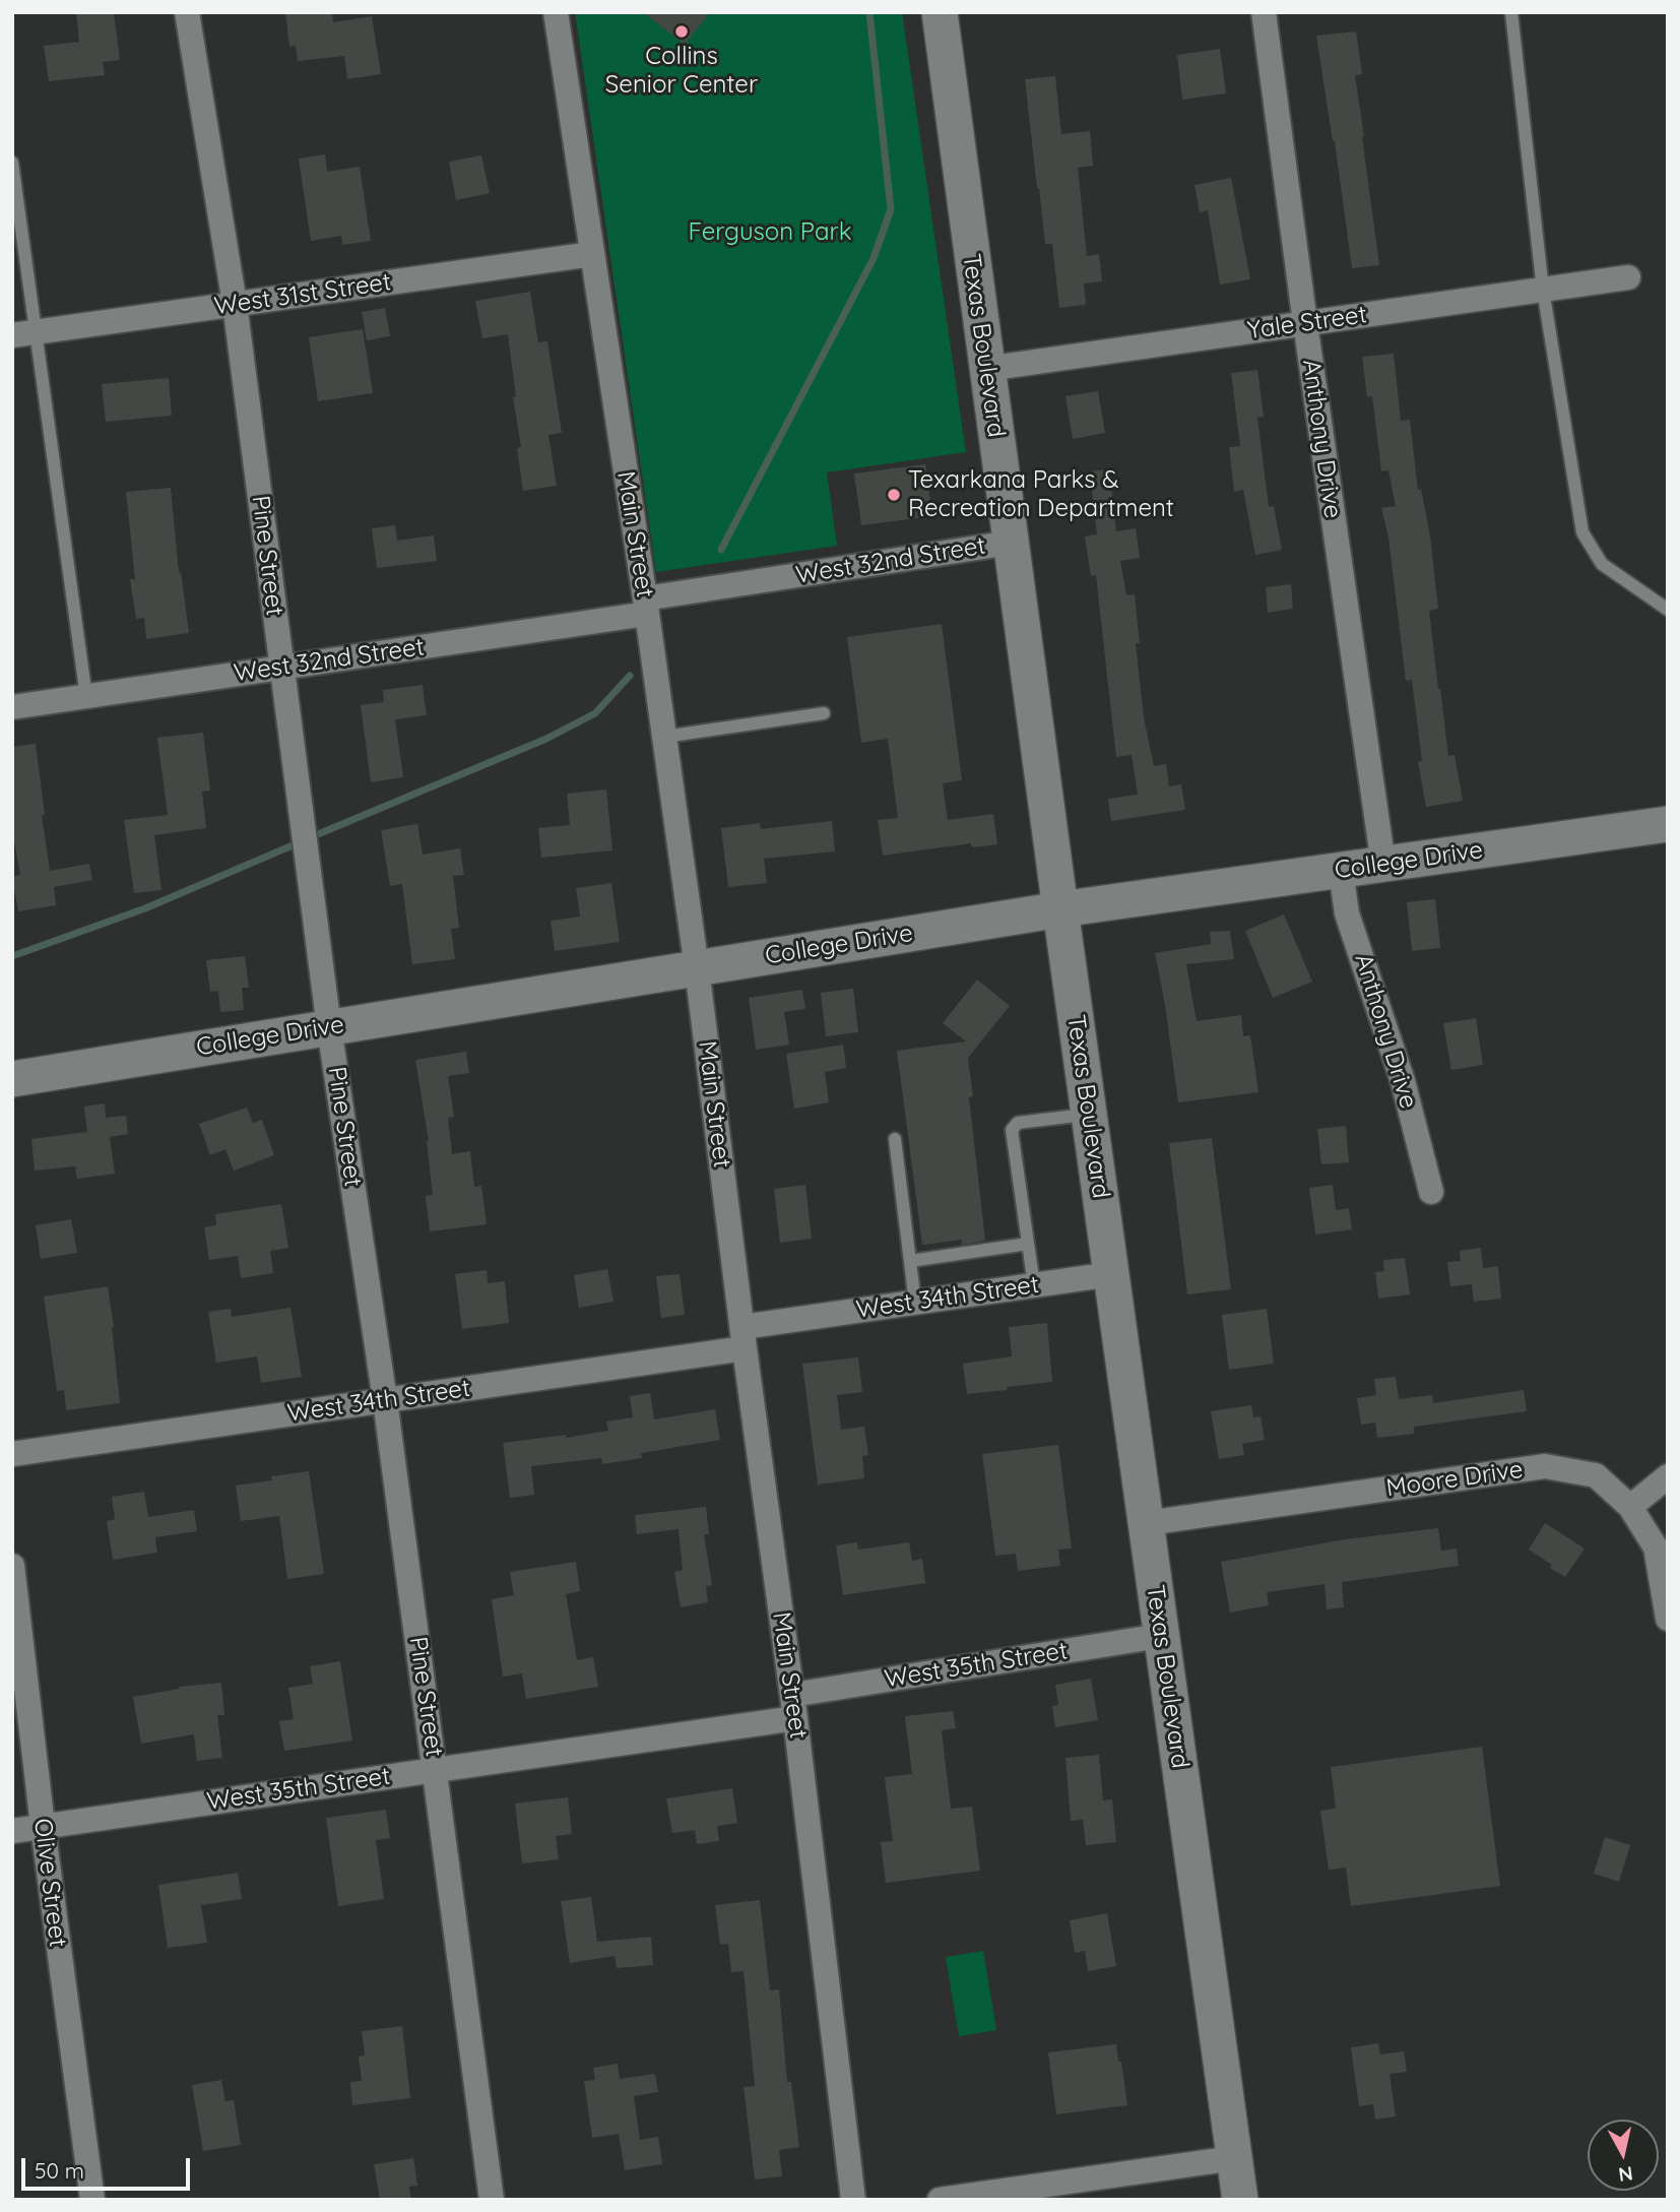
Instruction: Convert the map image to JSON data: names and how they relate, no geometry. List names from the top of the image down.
{
  "streets": {
    "main road": ["Texas Boulevard", "College Drive"],
    "street": [
      "West 31st Street",
      "Yale Street",
      "Anthony Drive",
      "Main Street",
      "Pine Street",
      "West 32nd Street",
      "West 34th Street",
      "Moore Drive",
      "West 35th Street",
      "Olive Street"
    ]
  },
  "crossings": [
    ["West 31st Street", "Main Street"],
    ["West 31st Street", "Pine Street"],
    ["Yale Street", "Texas Boulevard"],
    ["Yale Street", "Anthony Drive"],
    ["Texas Boulevard", "West 32nd Street"],
    ["Texas Boulevard", "College Drive"],
    ["Texas Boulevard", "West 34th Street"],
    ["Texas Boulevard", "Moore Drive"],
    ["Texas Boulevard", "West 35th Street"],
    ["Anthony Drive", "College Drive"],
    ["Main Street", "West 32nd Street"],
    ["Main Street", "College Drive"],
    ["Main Street", "West 34th Street"],
    ["Main Street", "West 35th Street"],
    ["Pine Street", "West 32nd Street"],
    ["Pine Street", "College Drive"],
    ["Pine Street", "West 34th Street"],
    ["Pine Street", "West 35th Street"],
    ["West 35th Street", "Olive Street"]
  ],
  "parks": ["Ferguson Park"],
  "places": ["Collins Senior Center", "Texarkana Parks & Recreation Department"],
  "scale_bar": "50 m",
  "north": "bottom"
}
